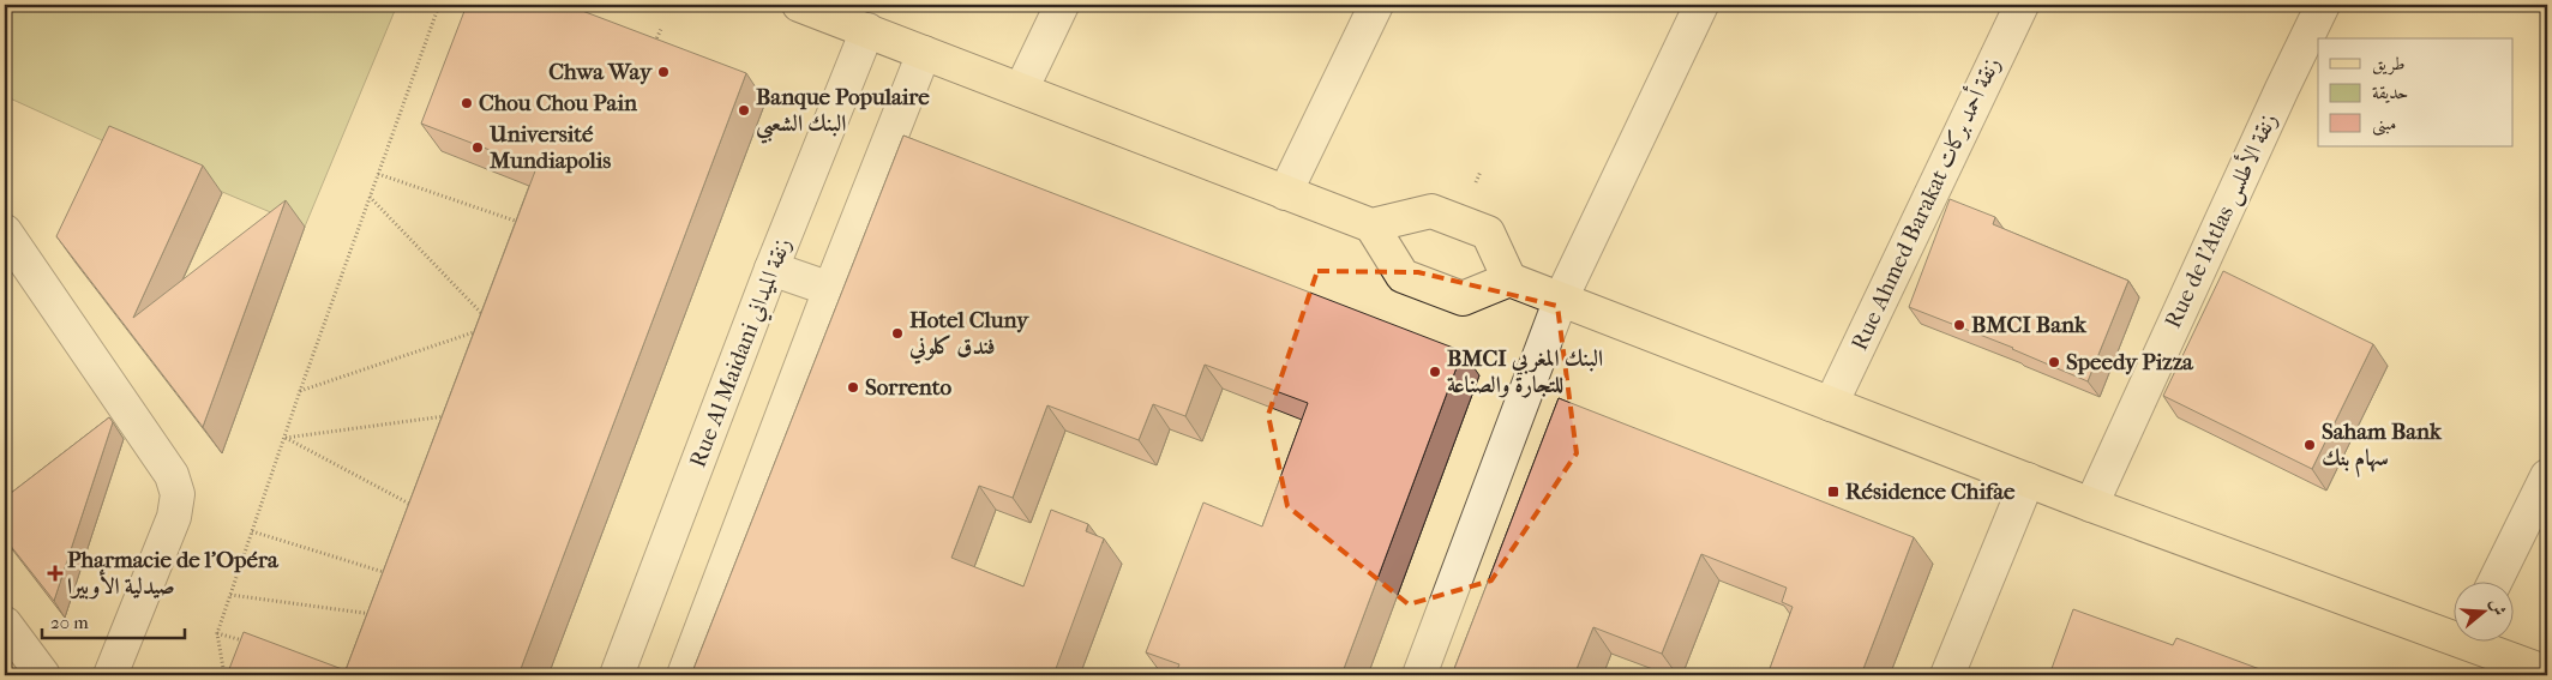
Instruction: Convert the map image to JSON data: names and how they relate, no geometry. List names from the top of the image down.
{
  "streets": {
    "street": ["Rue Ahmed Barakat زنقة أحمد بركات", "Rue de l'Atlas زنقة الأطلس", "Rue Al Maidani زنقة الميداني"]
  },
  "places": {
    "other": [
      "Chwa Way",
      "Chou Chou Pain",
      "Banque Populaire البنك الشعبي",
      "Université Mundiapolis",
      "BMCI Bank",
      "Hotel Cluny فندق كلوني",
      "Speedy Pizza",
      "BMCI البنك المغربي للتجارة والصناعة",
      "Sorrento",
      "Saham Bank سهام بنك"
    ],
    "transit": ["Résidence Chifae"],
    "health": ["Pharmacie de l'Opéra صيدلية الأوبيرا"]
  },
  "legend": ["طريق", "حديقة", "مبنى"],
  "scale_bar": "20 m",
  "north": "right"
}
